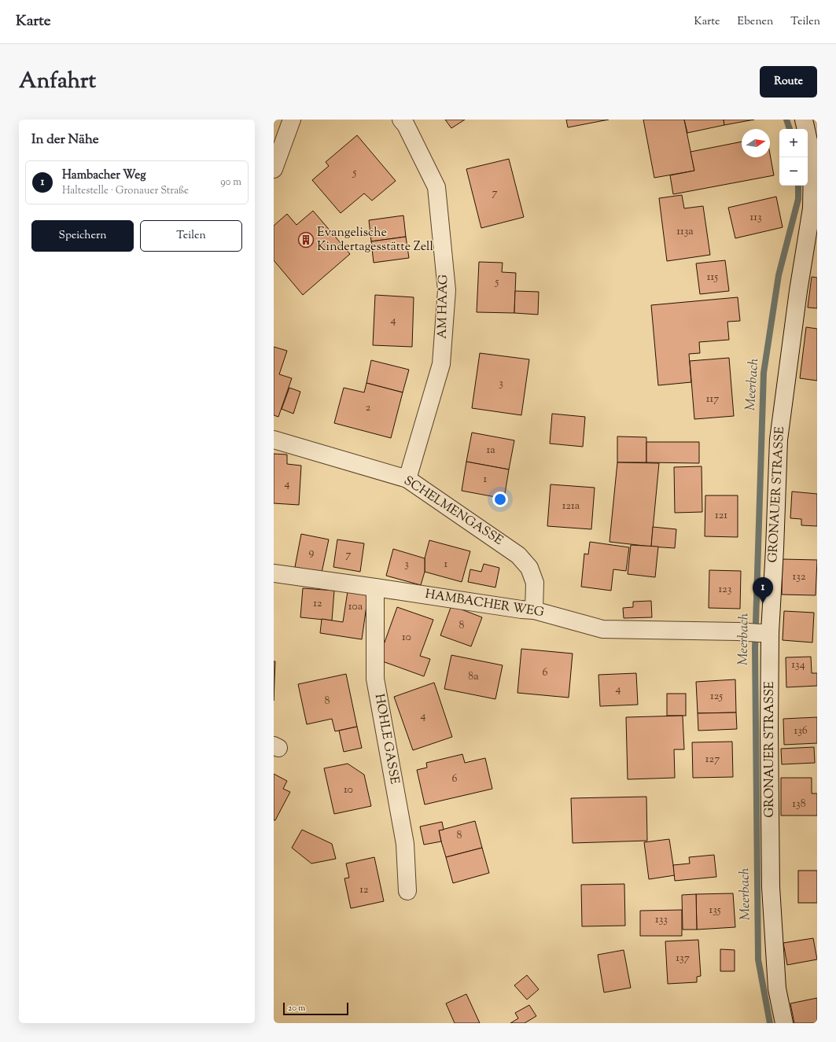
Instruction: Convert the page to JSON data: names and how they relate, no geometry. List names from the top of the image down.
{
  "streets": {
    "street": [
      "AM HAAG",
      "GRONAUER STRASSE",
      "SCHELMENGASSE",
      "HAMBACHER WEG",
      "HOHLE GASSE"
    ]
  },
  "crossings": [
    ["AM HAAG", "SCHELMENGASSE"],
    ["GRONAUER STRASSE", "HAMBACHER WEG"],
    ["SCHELMENGASSE", "HAMBACHER WEG"],
    ["HAMBACHER WEG", "HOHLE GASSE"]
  ],
  "water": ["Meerbach"],
  "places": {
    "building": ["Evangelische Kindertagesstätte Zell"]
  },
  "house_numbers": [
    "5",
    "7",
    "113",
    "113a",
    "115",
    "5",
    "4",
    "3",
    "117",
    "2",
    "1a",
    "1",
    "4",
    "121a",
    "121",
    "9",
    "7",
    "3",
    "1",
    "132",
    "123",
    "12",
    "10a",
    "8",
    "10",
    "134",
    "6",
    "8a",
    "4",
    "125",
    "8",
    "4",
    "136",
    "127",
    "6",
    "10",
    "138",
    "8",
    "12",
    "135",
    "133",
    "137"
  ],
  "scale_bar": "20 m",
  "north": "right",
  "page": {
    "header": "Karte",
    "nav": ["Karte", "Ebenen", "Teilen"],
    "title": "Anfahrt",
    "buttons": [
      "Route",
      ["Speichern", "Teilen"]
    ],
    "heading": "In der Nähe",
    "map_buttons": ["+", "−"],
    "list": [
      {
        "mark": "1",
        "name": "Hambacher Weg",
        "note": "Haltestelle · Gronauer Straße",
        "value": "90 m"
      }
    ],
    "pins": "1",
    "scale": "20 m"
  }
}
